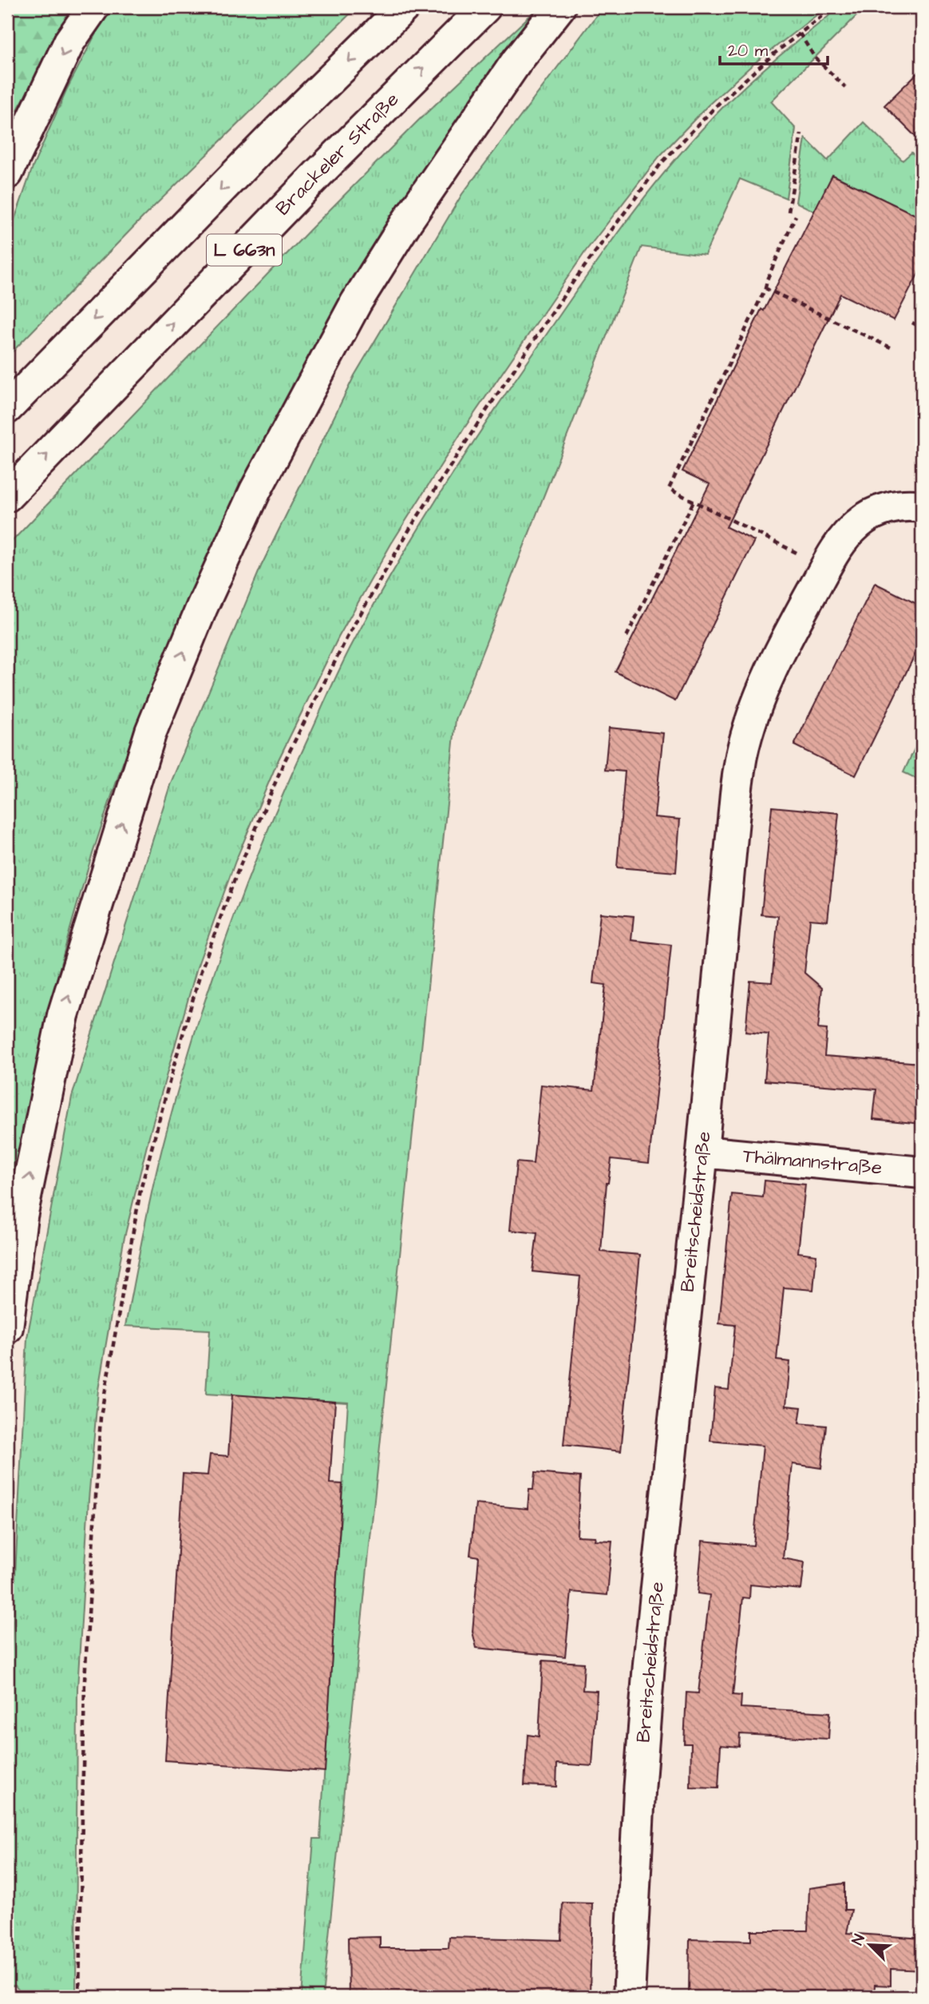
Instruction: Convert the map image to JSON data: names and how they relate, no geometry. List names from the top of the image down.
{
  "streets": {
    "main road": [
      "Brackeler Straße",
      "L 663n",
      "Thälmannstraße",
      "Breitscheidstraße"
    ]
  },
  "crossings": [
    ["Thälmannstraße", "Breitscheidstraße"]
  ],
  "scale_bar": "20 m",
  "north": "top left"
}
